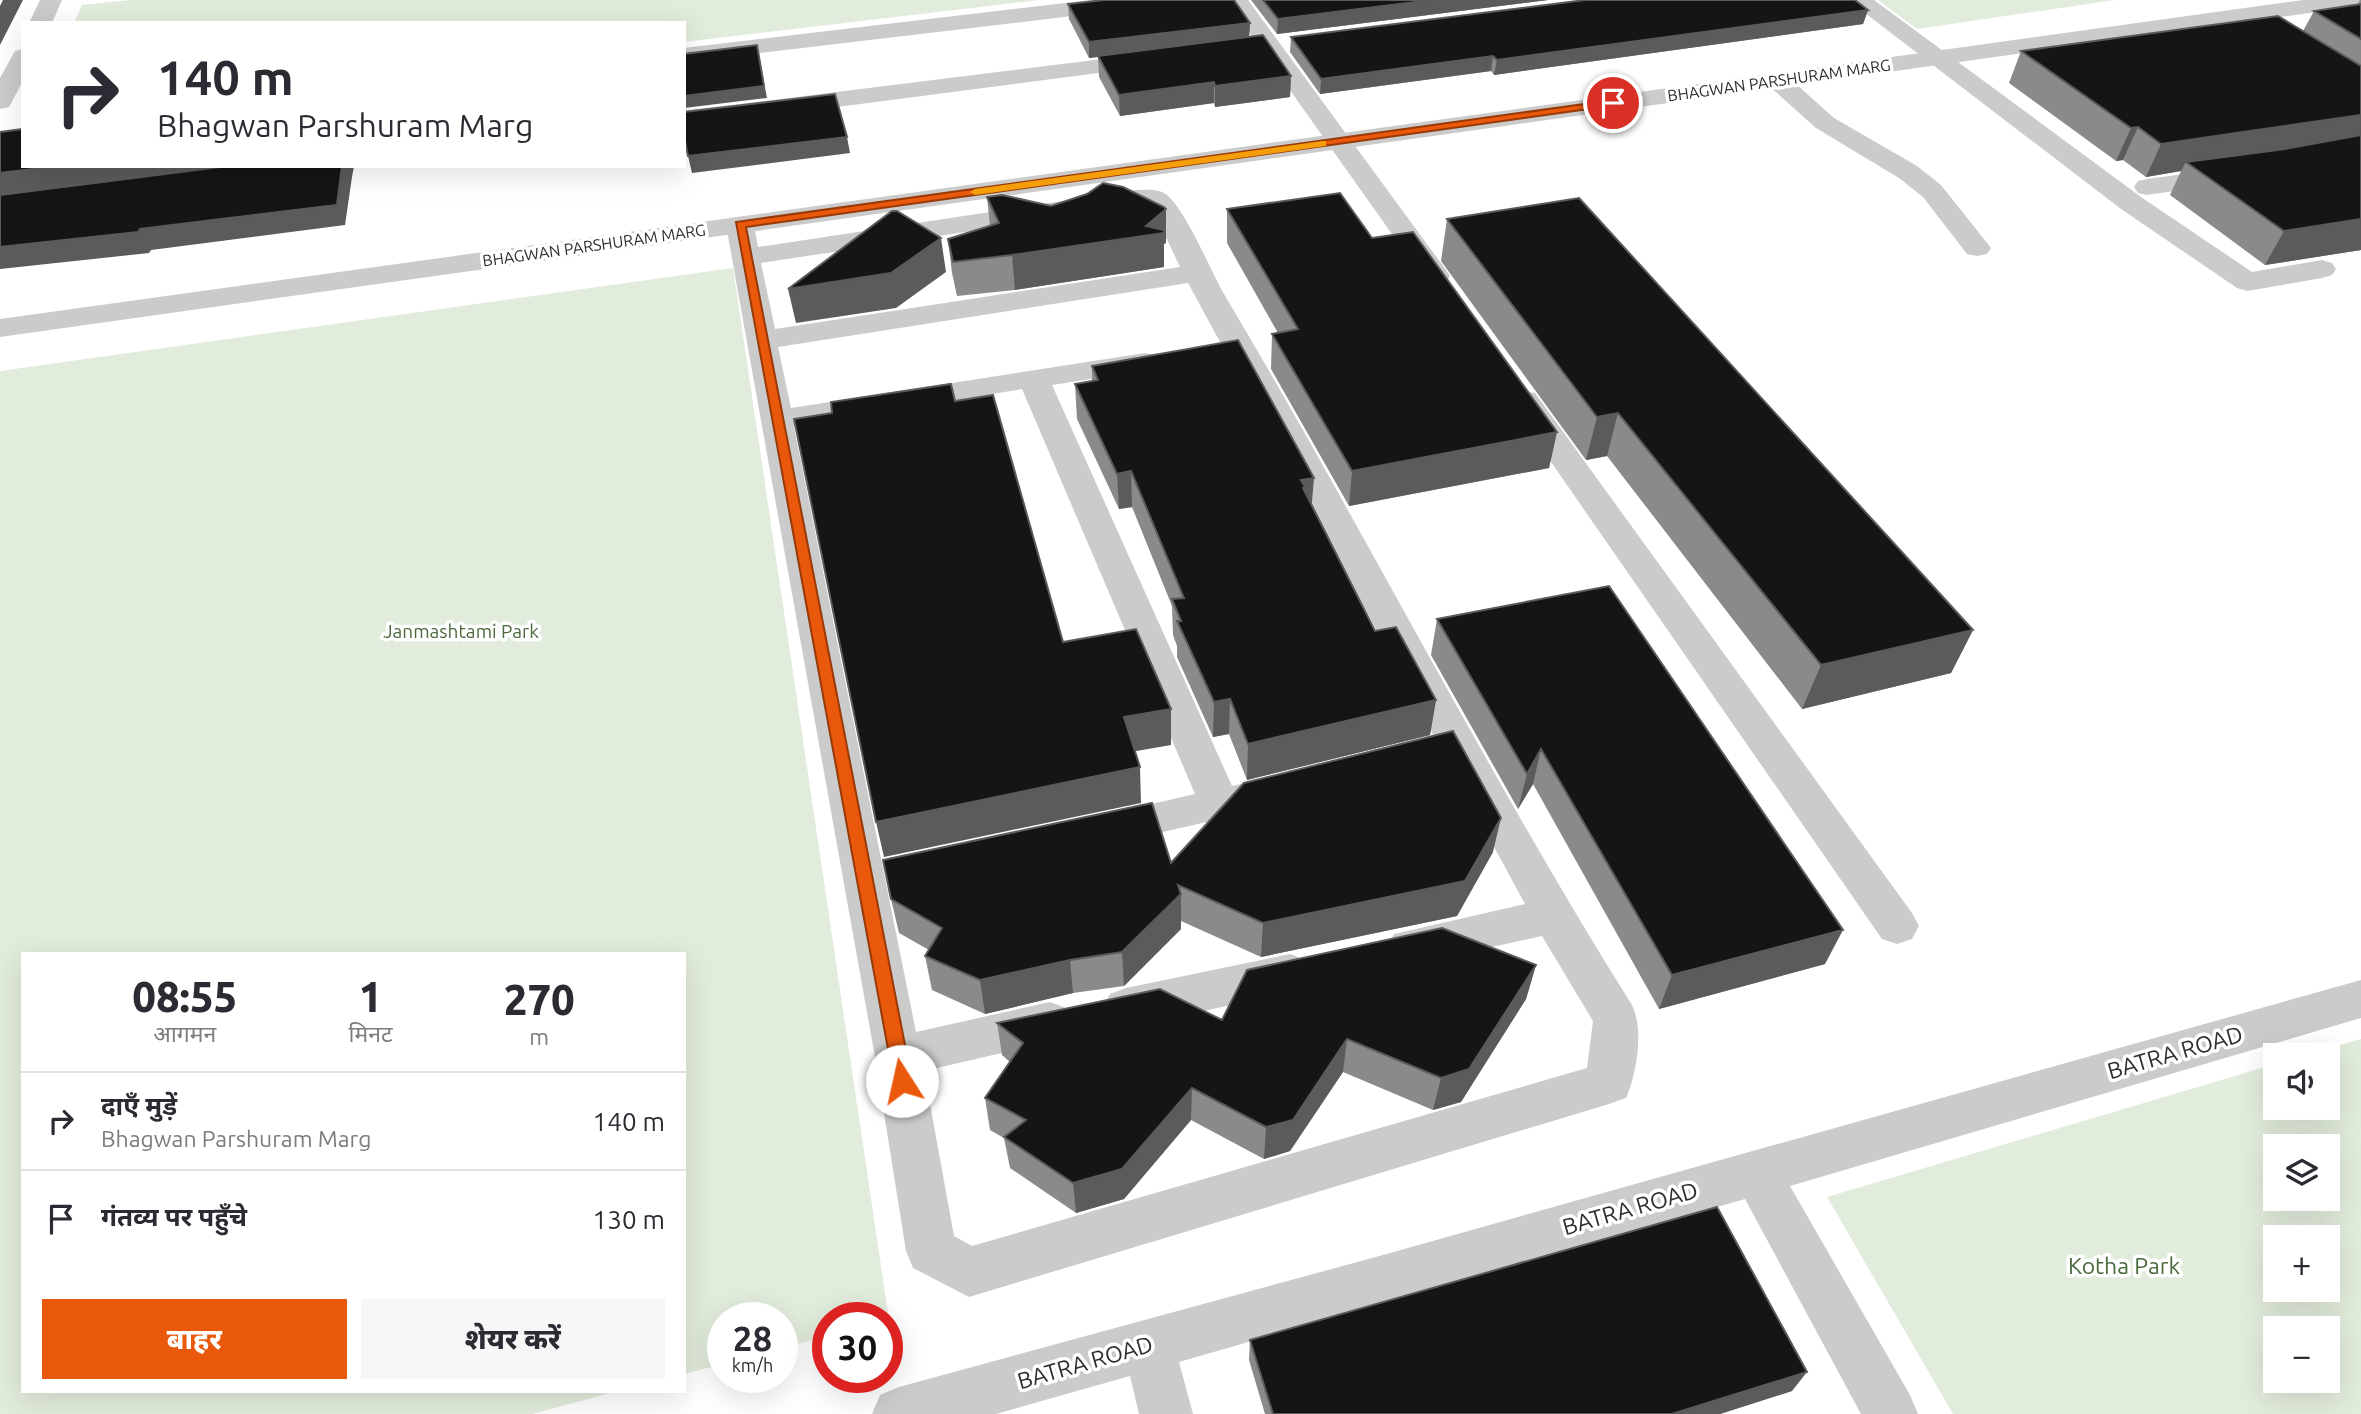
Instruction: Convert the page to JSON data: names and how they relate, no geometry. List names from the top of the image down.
{
  "streets": {
    "street": ["BHAGWAN PARSHURAM MARG", "BATRA ROAD"]
  },
  "parks": ["Janmashtami Park", "Kotha Park"],
  "page": {
    "turn": ["140 m", "Bhagwan Parshuram Marg"],
    "eta": [
      "08:55",
      "आगमन",
      "1",
      "मिनट",
      "270",
      "m"
    ],
    "map_buttons": ["+", "−"],
    "list": [
      {
        "name": "दाएँ मुड़ें",
        "note": "Bhagwan Parshuram Marg",
        "value": "140 m"
      },
      {
        "name": "गंतव्य पर पहुँचे",
        "value": "130 m"
      }
    ],
    "buttons": ["बाहर", "शेयर करें"],
    "speed": "28 km/h",
    "limit": "30"
  }
}
